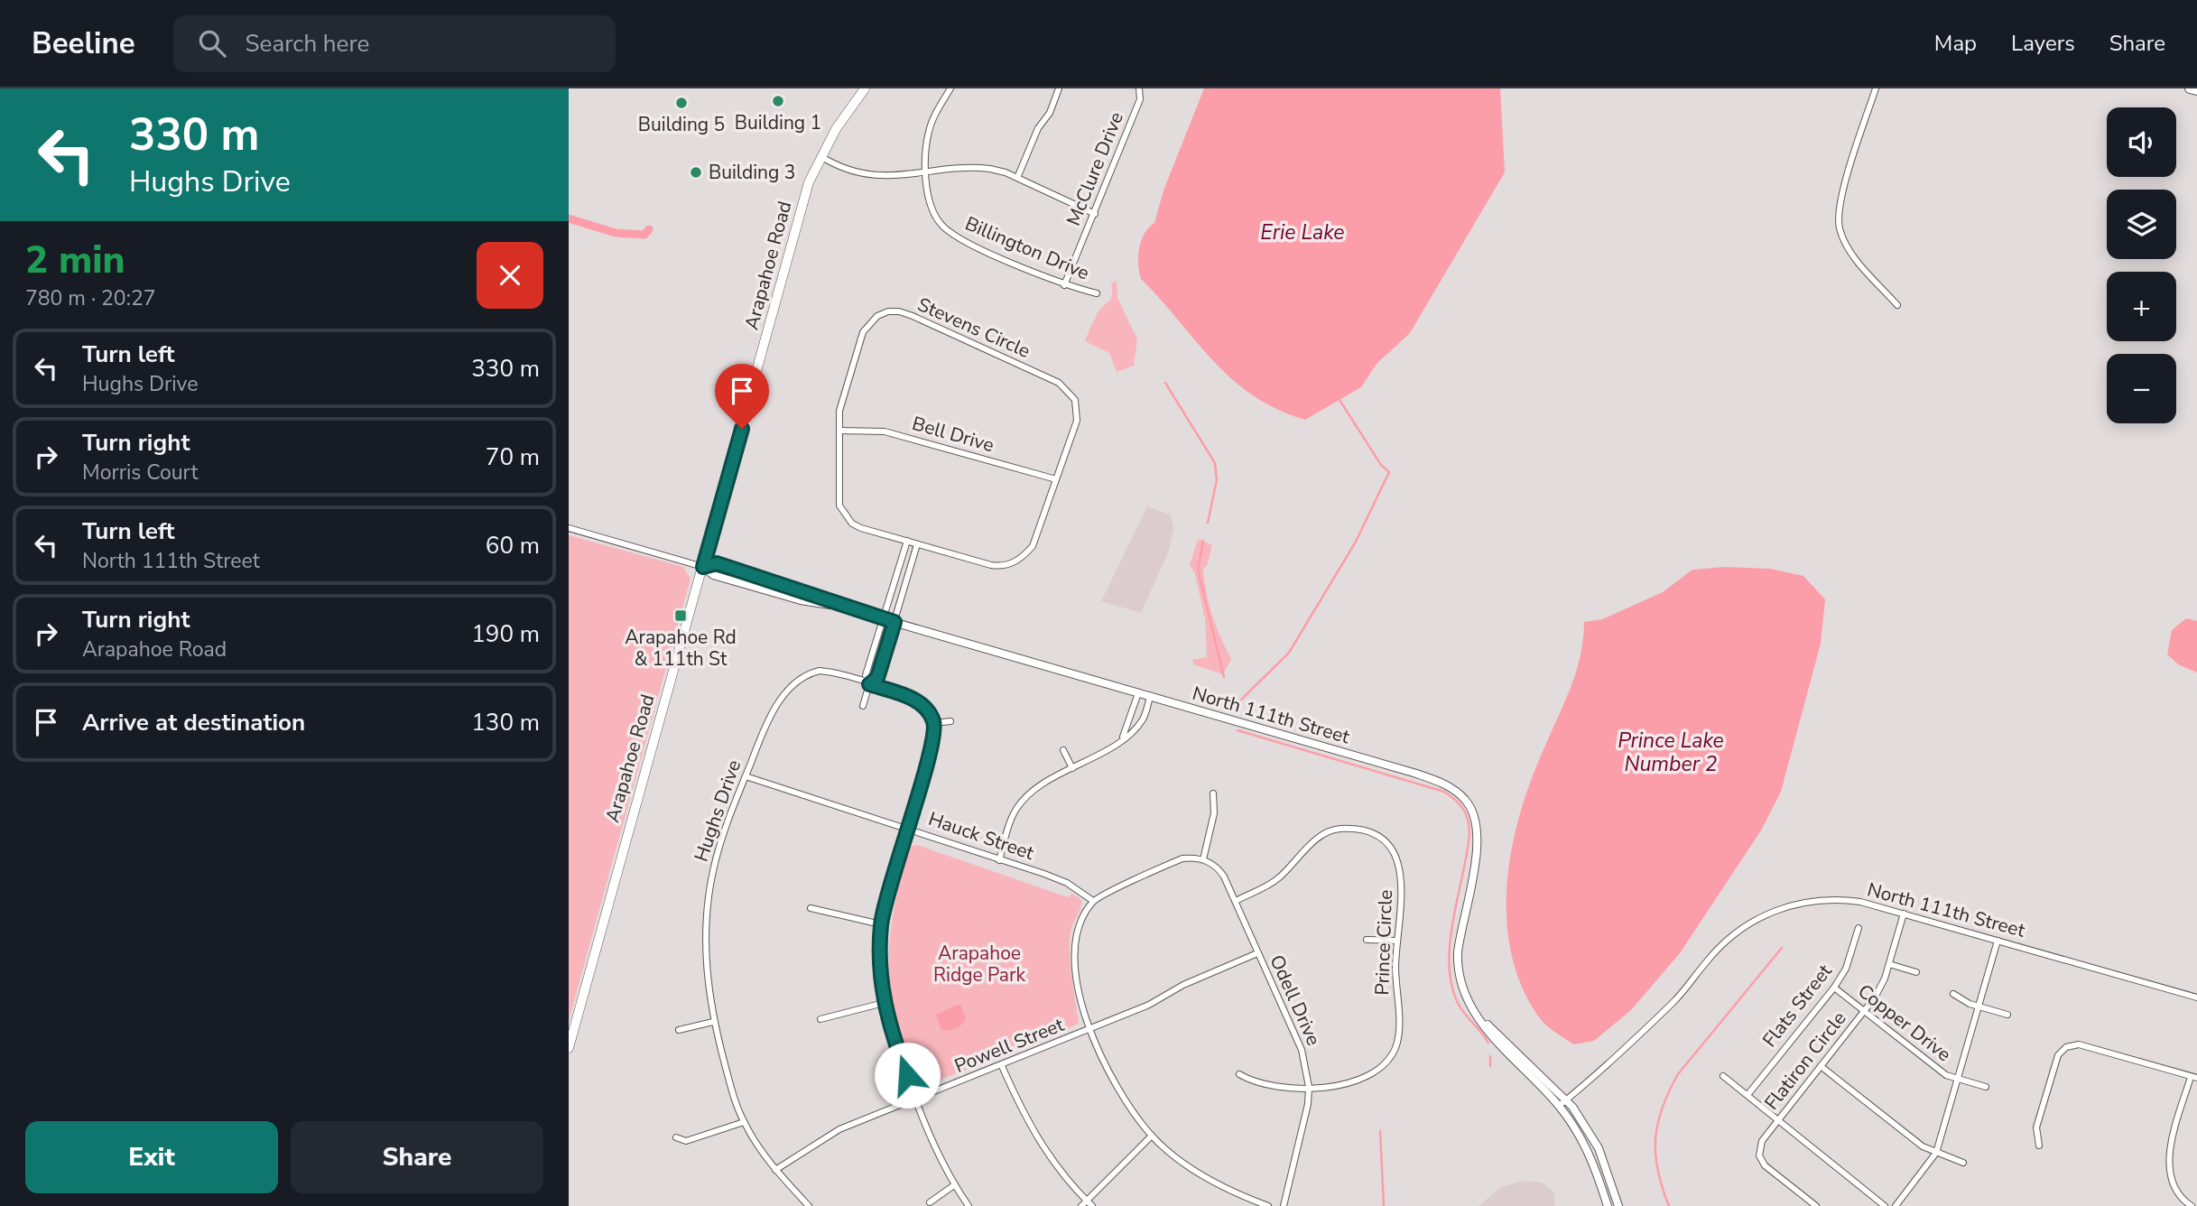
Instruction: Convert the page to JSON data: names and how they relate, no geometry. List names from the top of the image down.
{
  "streets": {
    "main road": ["Arapahoe Road"],
    "street": [
      "McClure Drive",
      "Billington Drive",
      "Stevens Circle",
      "Bell Drive",
      "North 111th Street",
      "Hughs Drive",
      "Hauck Street",
      "Prince Circle",
      "Odell Drive",
      "Flats Street",
      "Copper Drive",
      "Powell Street",
      "Flatiron Circle"
    ]
  },
  "crossings": [
    ["McClure Drive", "Billington Drive"],
    ["Arapahoe Road", "North 111th Street"],
    ["Stevens Circle", "Bell Drive"],
    ["North 111th Street", "Flatiron Circle"],
    ["Hughs Drive", "Hauck Street"],
    ["Hughs Drive", "Powell Street"],
    ["Prince Circle", "Odell Drive"],
    ["Odell Drive", "Powell Street"],
    ["Flats Street", "Copper Drive"],
    ["Copper Drive", "Flatiron Circle"]
  ],
  "water": ["Erie Lake", "Prince Lake Number 2"],
  "parks": ["Arapahoe Ridge Park"],
  "places": {
    "other": ["Building 1", "Building 5", "Building 3"],
    "transit": ["Arapahoe Rd & 111th St"]
  },
  "page": {
    "header": "Beeline",
    "search": "Search here",
    "nav": ["Map", "Layers", "Share"],
    "turn": ["330 m", "Hughs Drive"],
    "map_buttons": ["+", "−"],
    "heading": ["2 min", "780 m · 20:27"],
    "list": [
      {
        "name": "Turn left",
        "note": "Hughs Drive",
        "value": "330 m"
      },
      {
        "name": "Turn right",
        "note": "Morris Court",
        "value": "70 m"
      },
      {
        "name": "Turn left",
        "note": "North 111th Street",
        "value": "60 m"
      },
      {
        "name": "Turn right",
        "note": "Arapahoe Road",
        "value": "190 m"
      },
      {
        "name": "Arrive at destination",
        "value": "130 m"
      }
    ],
    "buttons": ["Exit", "Share"]
  }
}
